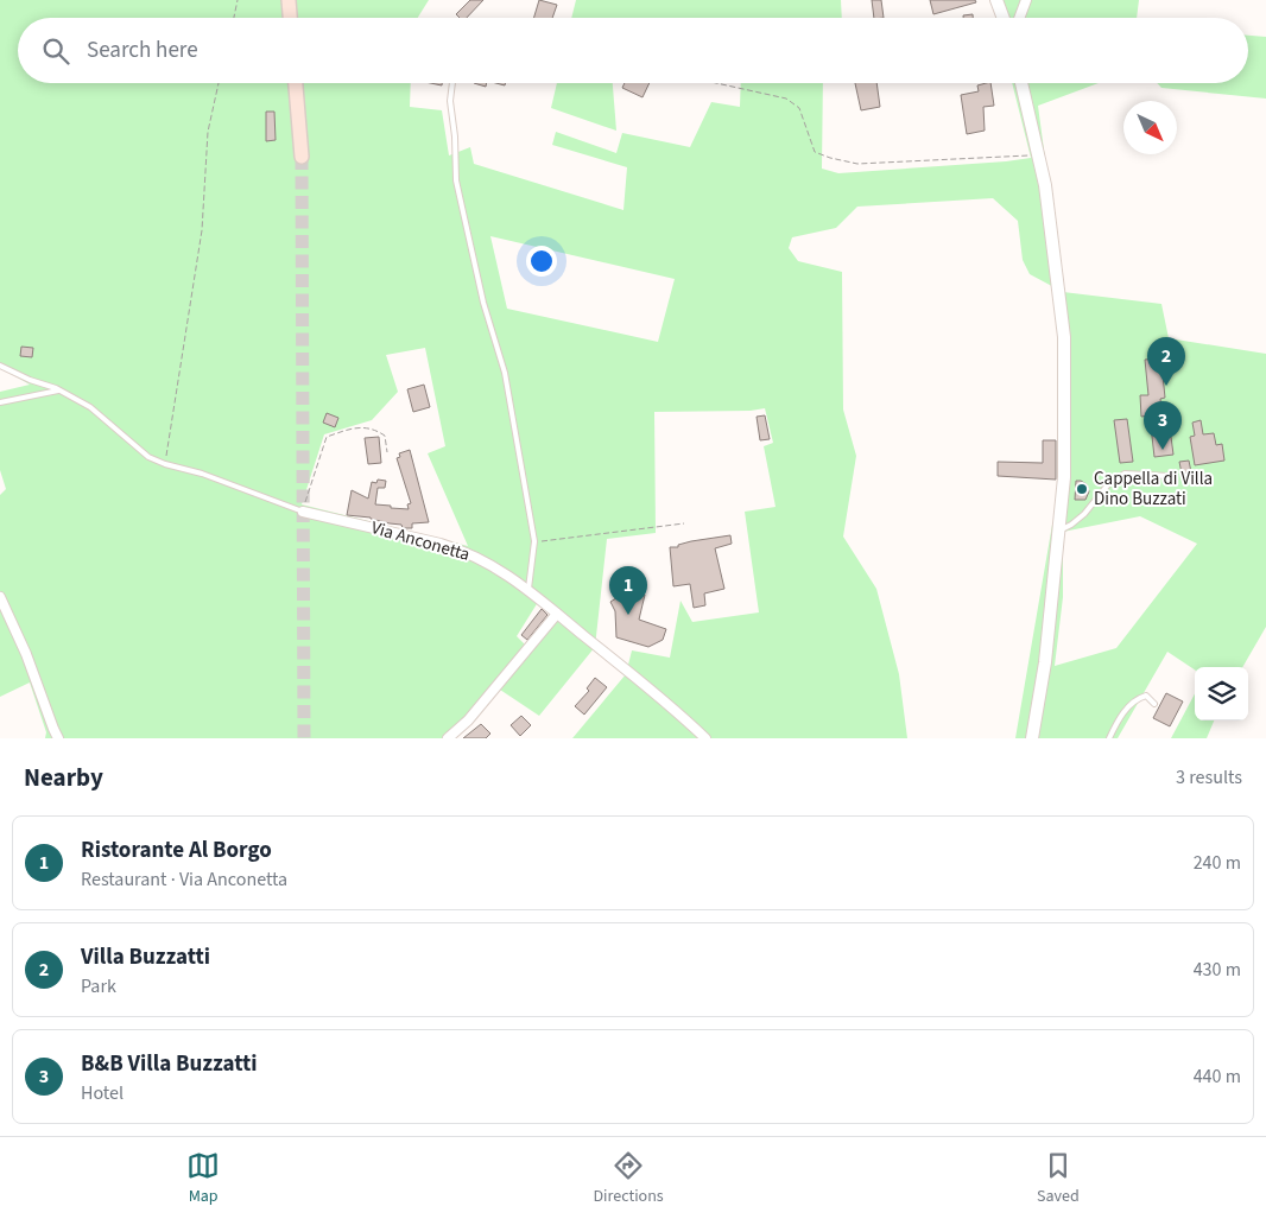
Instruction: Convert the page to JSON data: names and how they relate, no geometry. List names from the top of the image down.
{
  "streets": {
    "street": ["Via Anconetta"]
  },
  "places": ["Cappella di Villa Dino Buzzati"],
  "north": "bottom right",
  "page": {
    "search": "Search here",
    "pins": ["2", "3", "1"],
    "heading": ["Nearby", "3 results"],
    "list": [
      {
        "mark": "1",
        "name": "Ristorante Al Borgo",
        "note": "Restaurant · Via Anconetta",
        "value": "240 m"
      },
      {
        "mark": "2",
        "name": "Villa Buzzatti",
        "note": "Park",
        "value": "430 m"
      },
      {
        "mark": "3",
        "name": "B&B Villa Buzzatti",
        "note": "Hotel",
        "value": "440 m"
      }
    ],
    "nav": ["Map", "Directions", "Saved"]
  }
}
